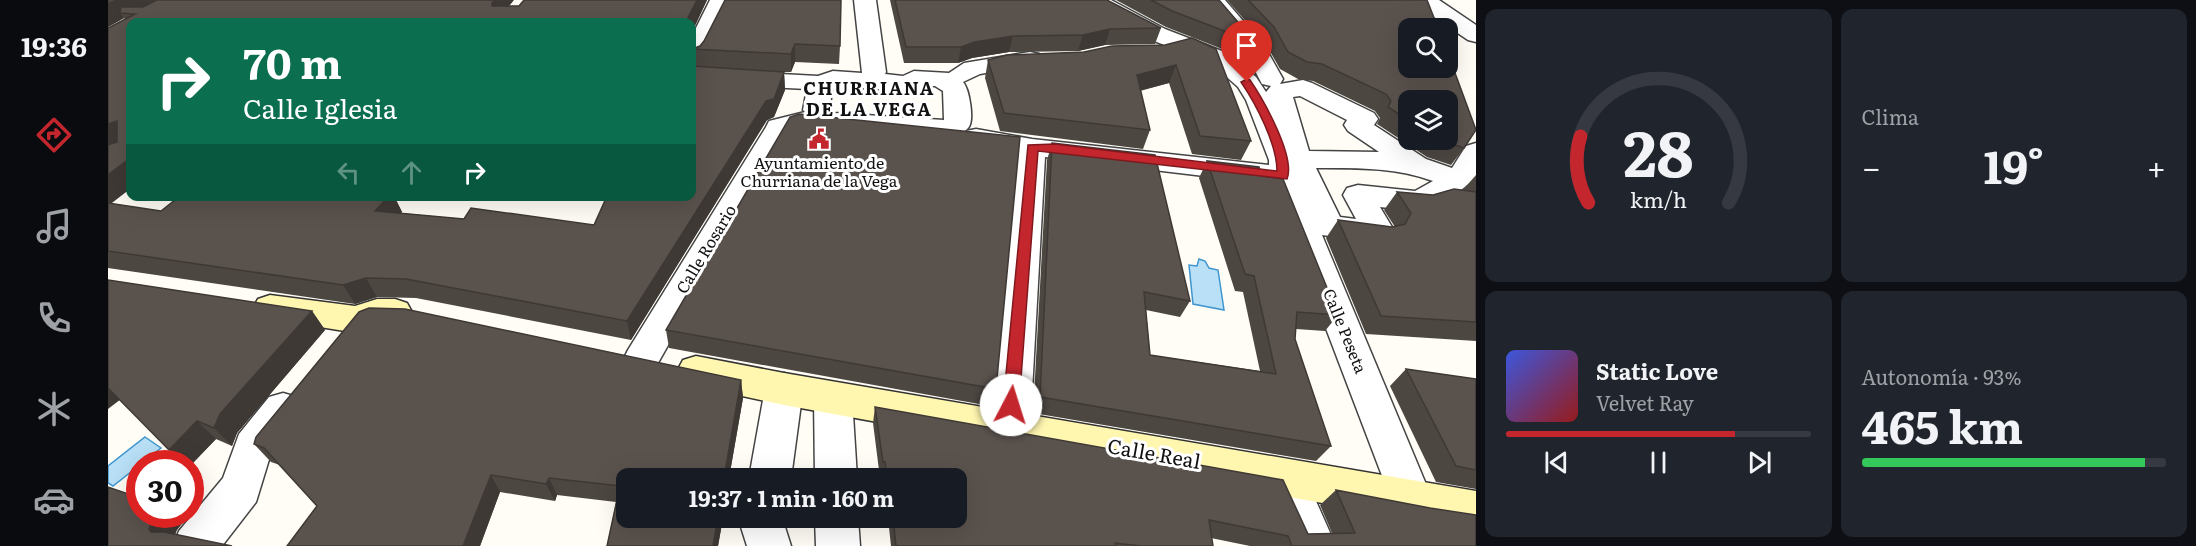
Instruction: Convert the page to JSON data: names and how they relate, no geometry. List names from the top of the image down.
{
  "streets": {
    "street": ["Calle Rosario", "Calle Peseta", "Calle Real"]
  },
  "crossings": [
    ["Calle Peseta", "Calle Real"]
  ],
  "districts": ["CHURRIANA DE LA VEGA"],
  "places": {
    "public building": ["Ayuntamiento de Churriana de la Vega"]
  },
  "page": {
    "tabs": "19:36",
    "tile": [
      "Clima",
      ["Autonomía · 93%", "465 km"]
    ],
    "turn": ["70 m", "Calle Iglesia"],
    "heat": ["−", "19°", "+"],
    "song": ["Static Love", "Velvet Ray"],
    "limit": "30",
    "trip": "19:37 · 1 min · 160 m",
    "gauge": ["28", "km/h"]
  }
}
